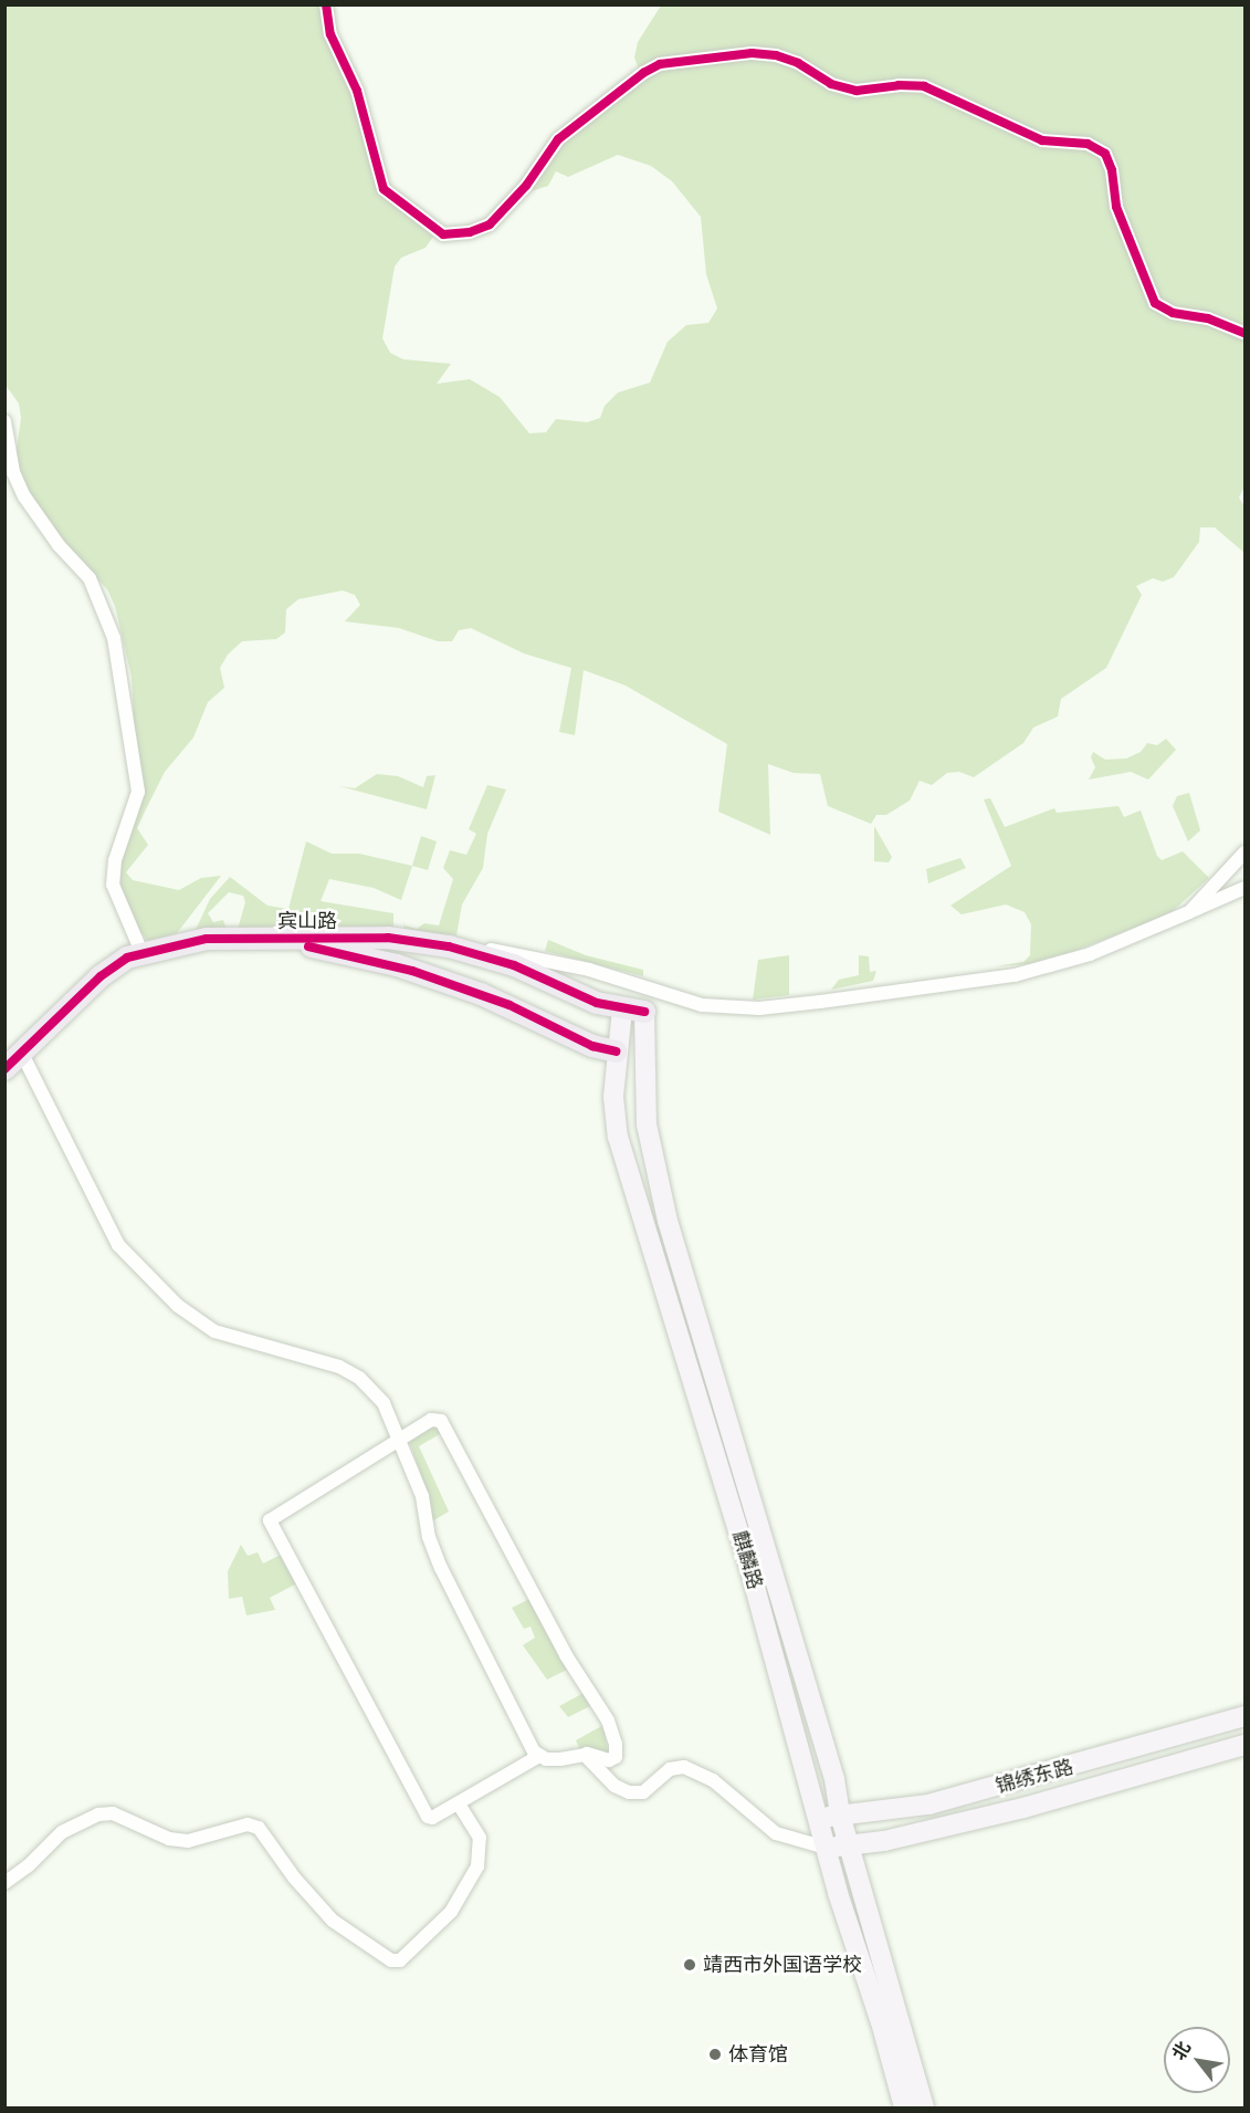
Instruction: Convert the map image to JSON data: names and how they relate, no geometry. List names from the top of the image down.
{
  "streets": {
    "main road": ["宾山路", "麒麟路", "锦绣东路"]
  },
  "crossings": [
    ["宾山路", "麒麟路"],
    ["麒麟路", "锦绣东路"]
  ],
  "places": ["靖西市外国语学校", "体育馆"],
  "north": "top left"
}
